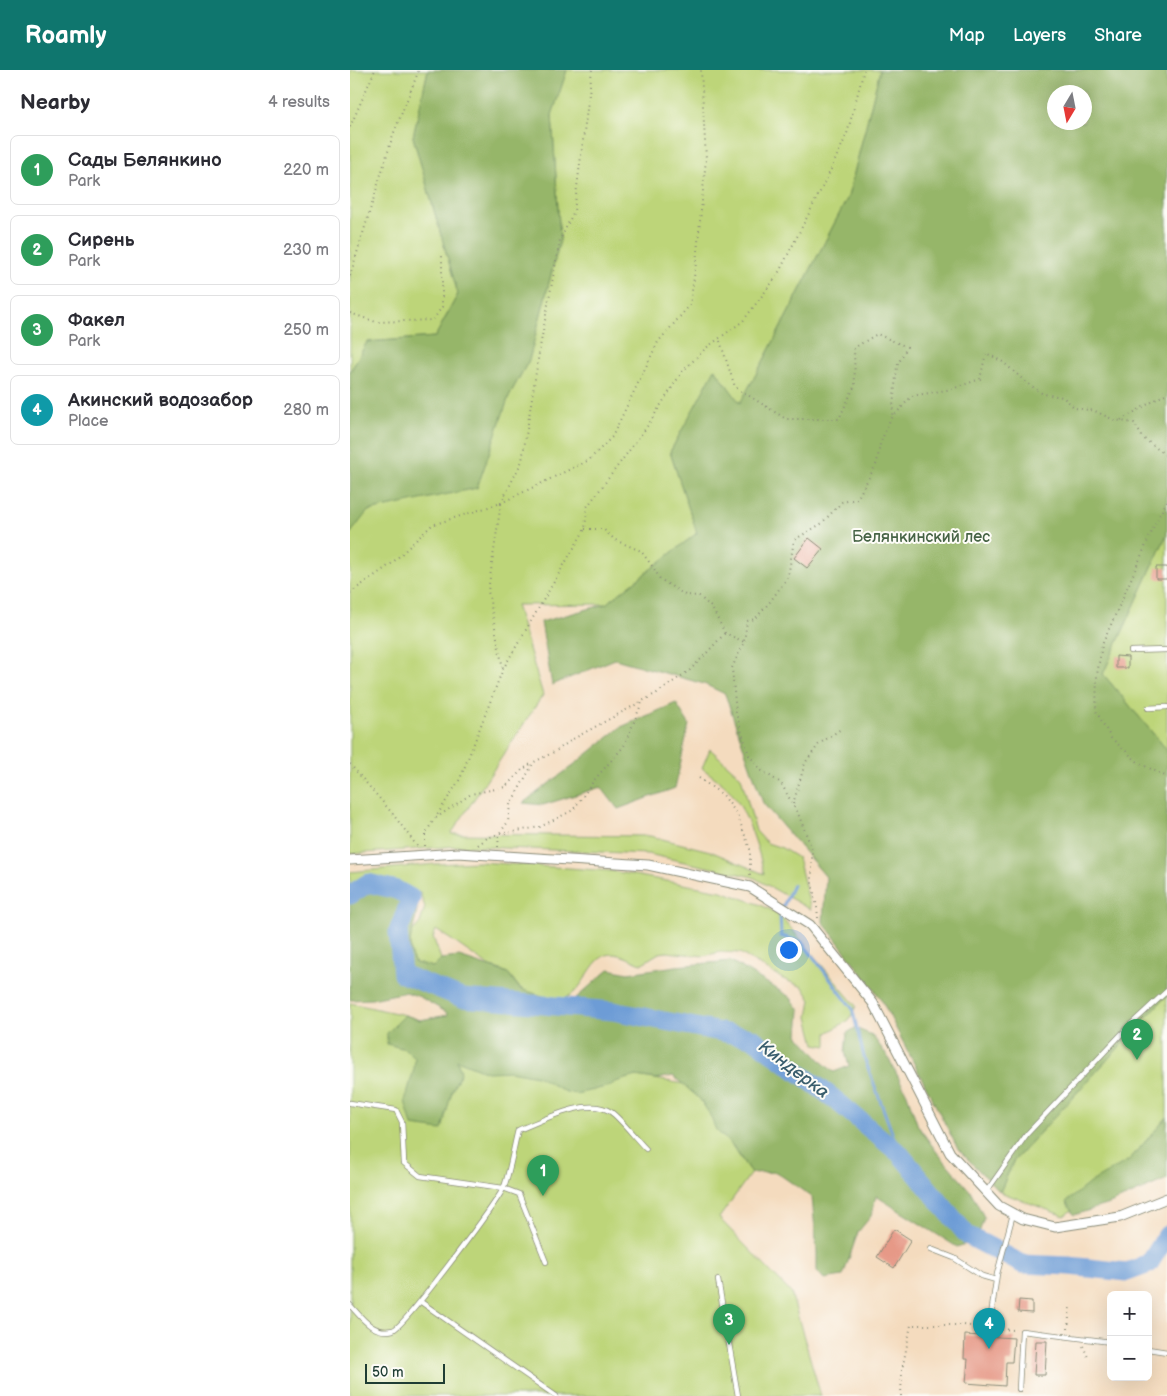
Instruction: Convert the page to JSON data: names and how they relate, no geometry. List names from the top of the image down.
{
  "water": ["Киндерка"],
  "parks": ["Белянкинский лес"],
  "scale_bar": "50 m",
  "north": "bottom",
  "page": {
    "header": "Roamly",
    "nav": ["Map", "Layers", "Share"],
    "heading": ["Nearby", "4 results"],
    "list": [
      {
        "mark": "1",
        "name": "Сады Белянкино",
        "note": "Park",
        "value": "220 m"
      },
      {
        "mark": "2",
        "name": "Сирень",
        "note": "Park",
        "value": "230 m"
      },
      {
        "mark": "3",
        "name": "Факел",
        "note": "Park",
        "value": "250 m"
      },
      {
        "mark": "4",
        "name": "Акинский водозабор",
        "note": "Place",
        "value": "280 m"
      }
    ],
    "pins": [
      "2",
      "1",
      "3",
      "4"
    ],
    "map_buttons": ["+", "−"],
    "scale": "50 m"
  }
}
